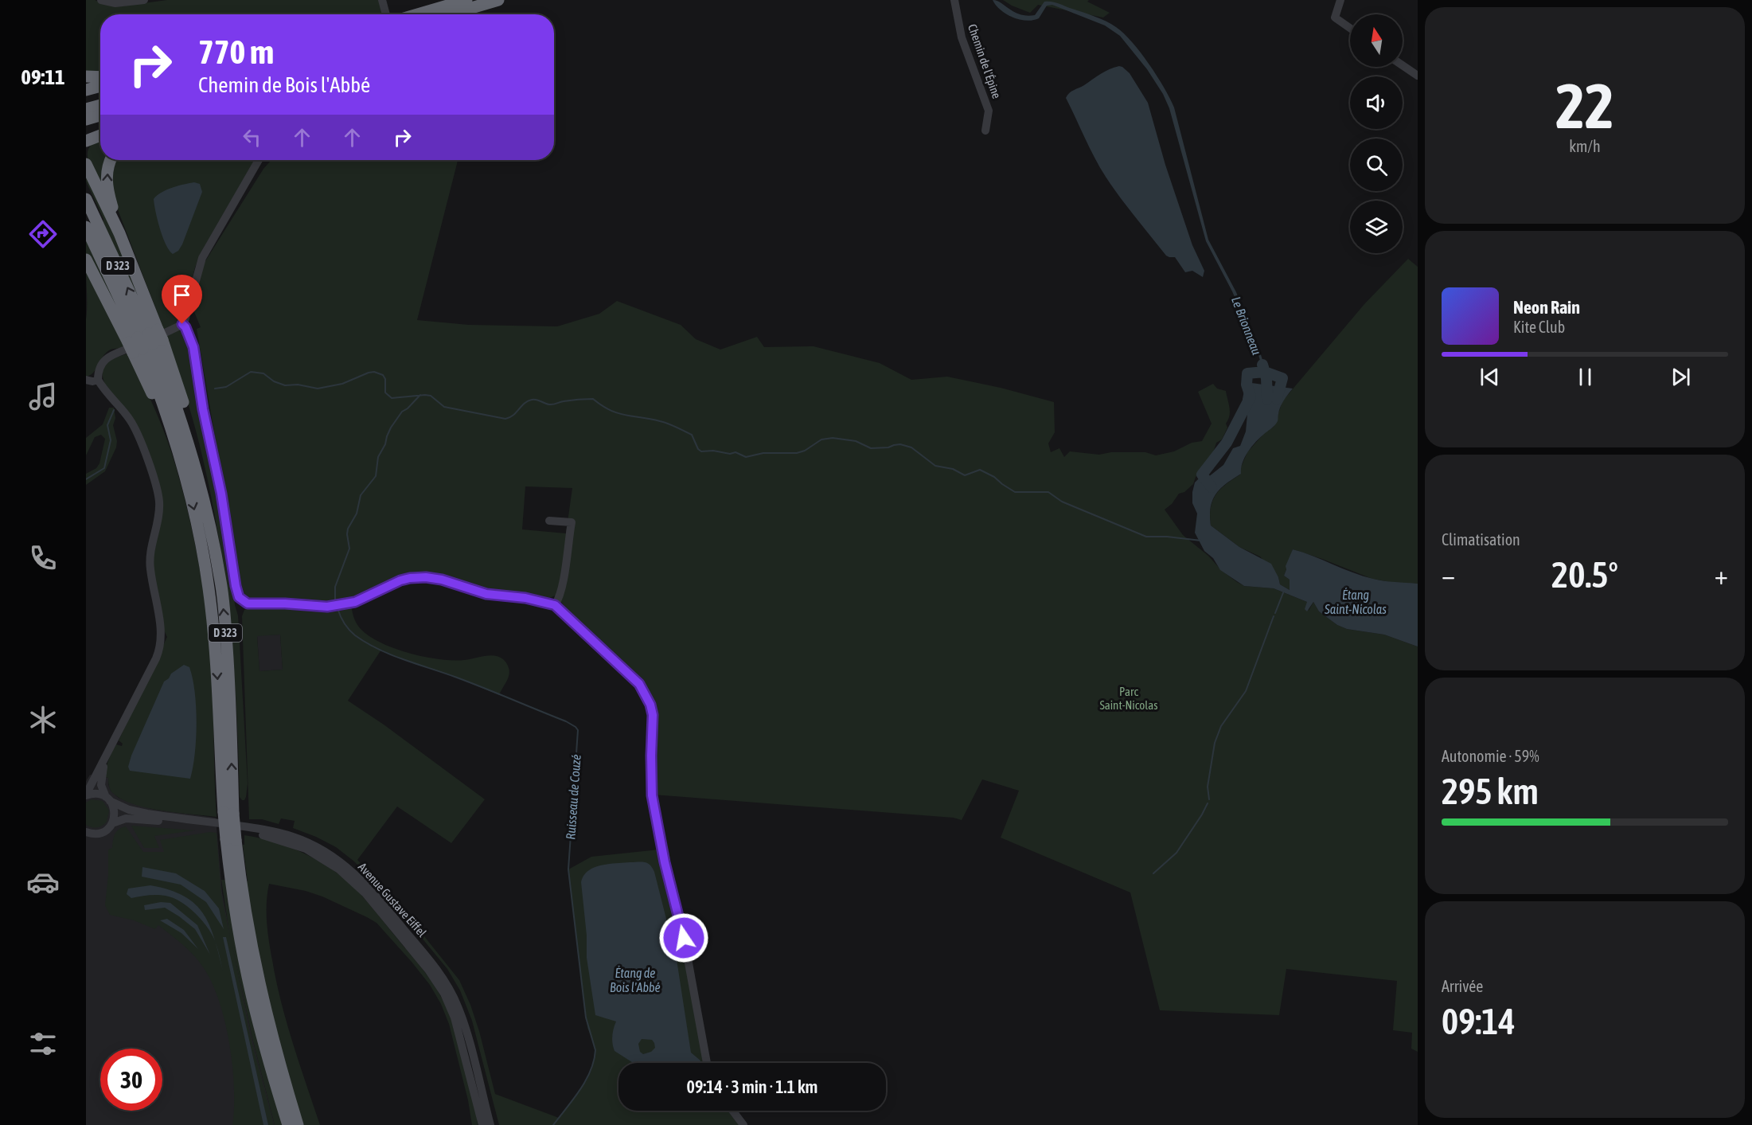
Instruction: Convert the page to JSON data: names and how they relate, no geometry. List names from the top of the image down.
{
  "streets": {
    "highway": ["D 323"],
    "street": ["Chemin de l'Épine", "Avenue Gustave Eiffel"]
  },
  "water": [
    "Le Brionneau",
    "Étang Saint-Nicolas",
    "Ruisseau de Couzé",
    "Étang de Bois l'Abbé"
  ],
  "parks": ["Parc Saint-Nicolas"],
  "north": "top",
  "page": {
    "tabs": "09:11",
    "tile": [
      ["22", "km/h"],
      "Climatisation",
      ["Autonomie · 59%", "295 km"],
      ["Arrivée", "09:14"]
    ],
    "turn": ["770 m", "Chemin de Bois l'Abbé"],
    "song": ["Neon Rain", "Kite Club"],
    "heat": ["−", "20.5°", "+"],
    "limit": "30",
    "trip": "09:14 · 3 min · 1.1 km"
  }
}
